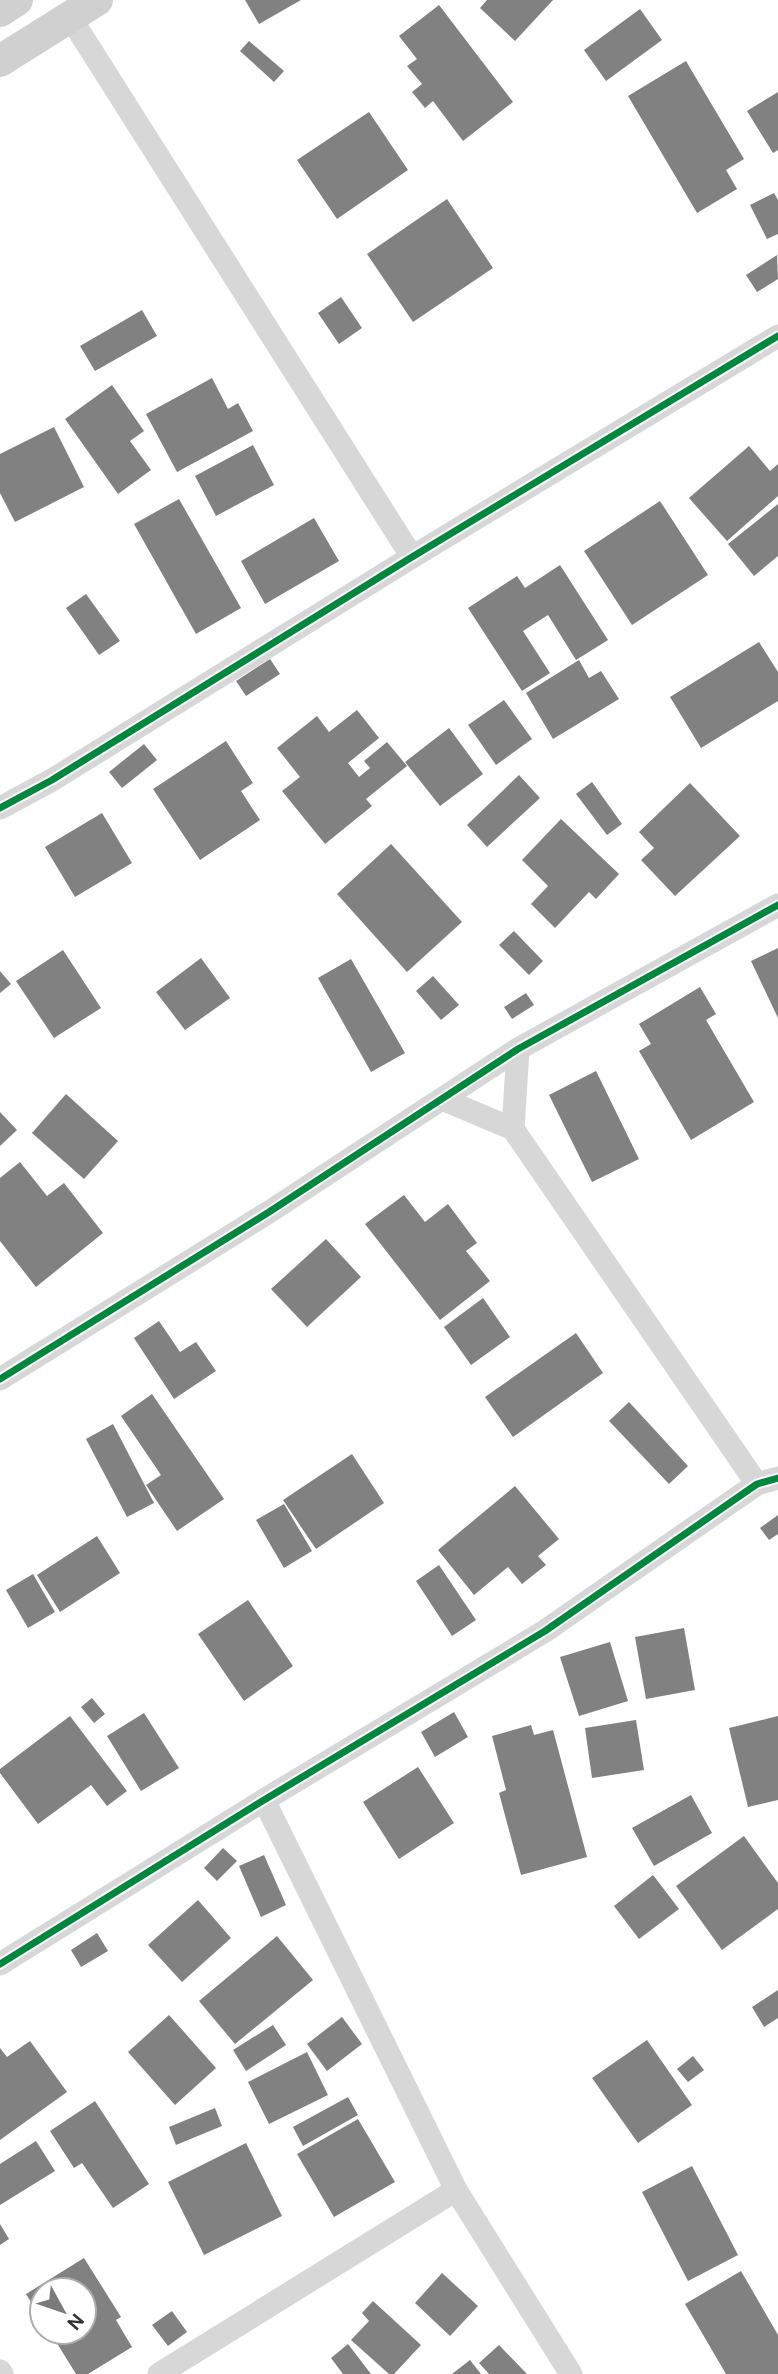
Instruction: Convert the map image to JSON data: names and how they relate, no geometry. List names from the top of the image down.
{
  "north": "bottom right"
}
